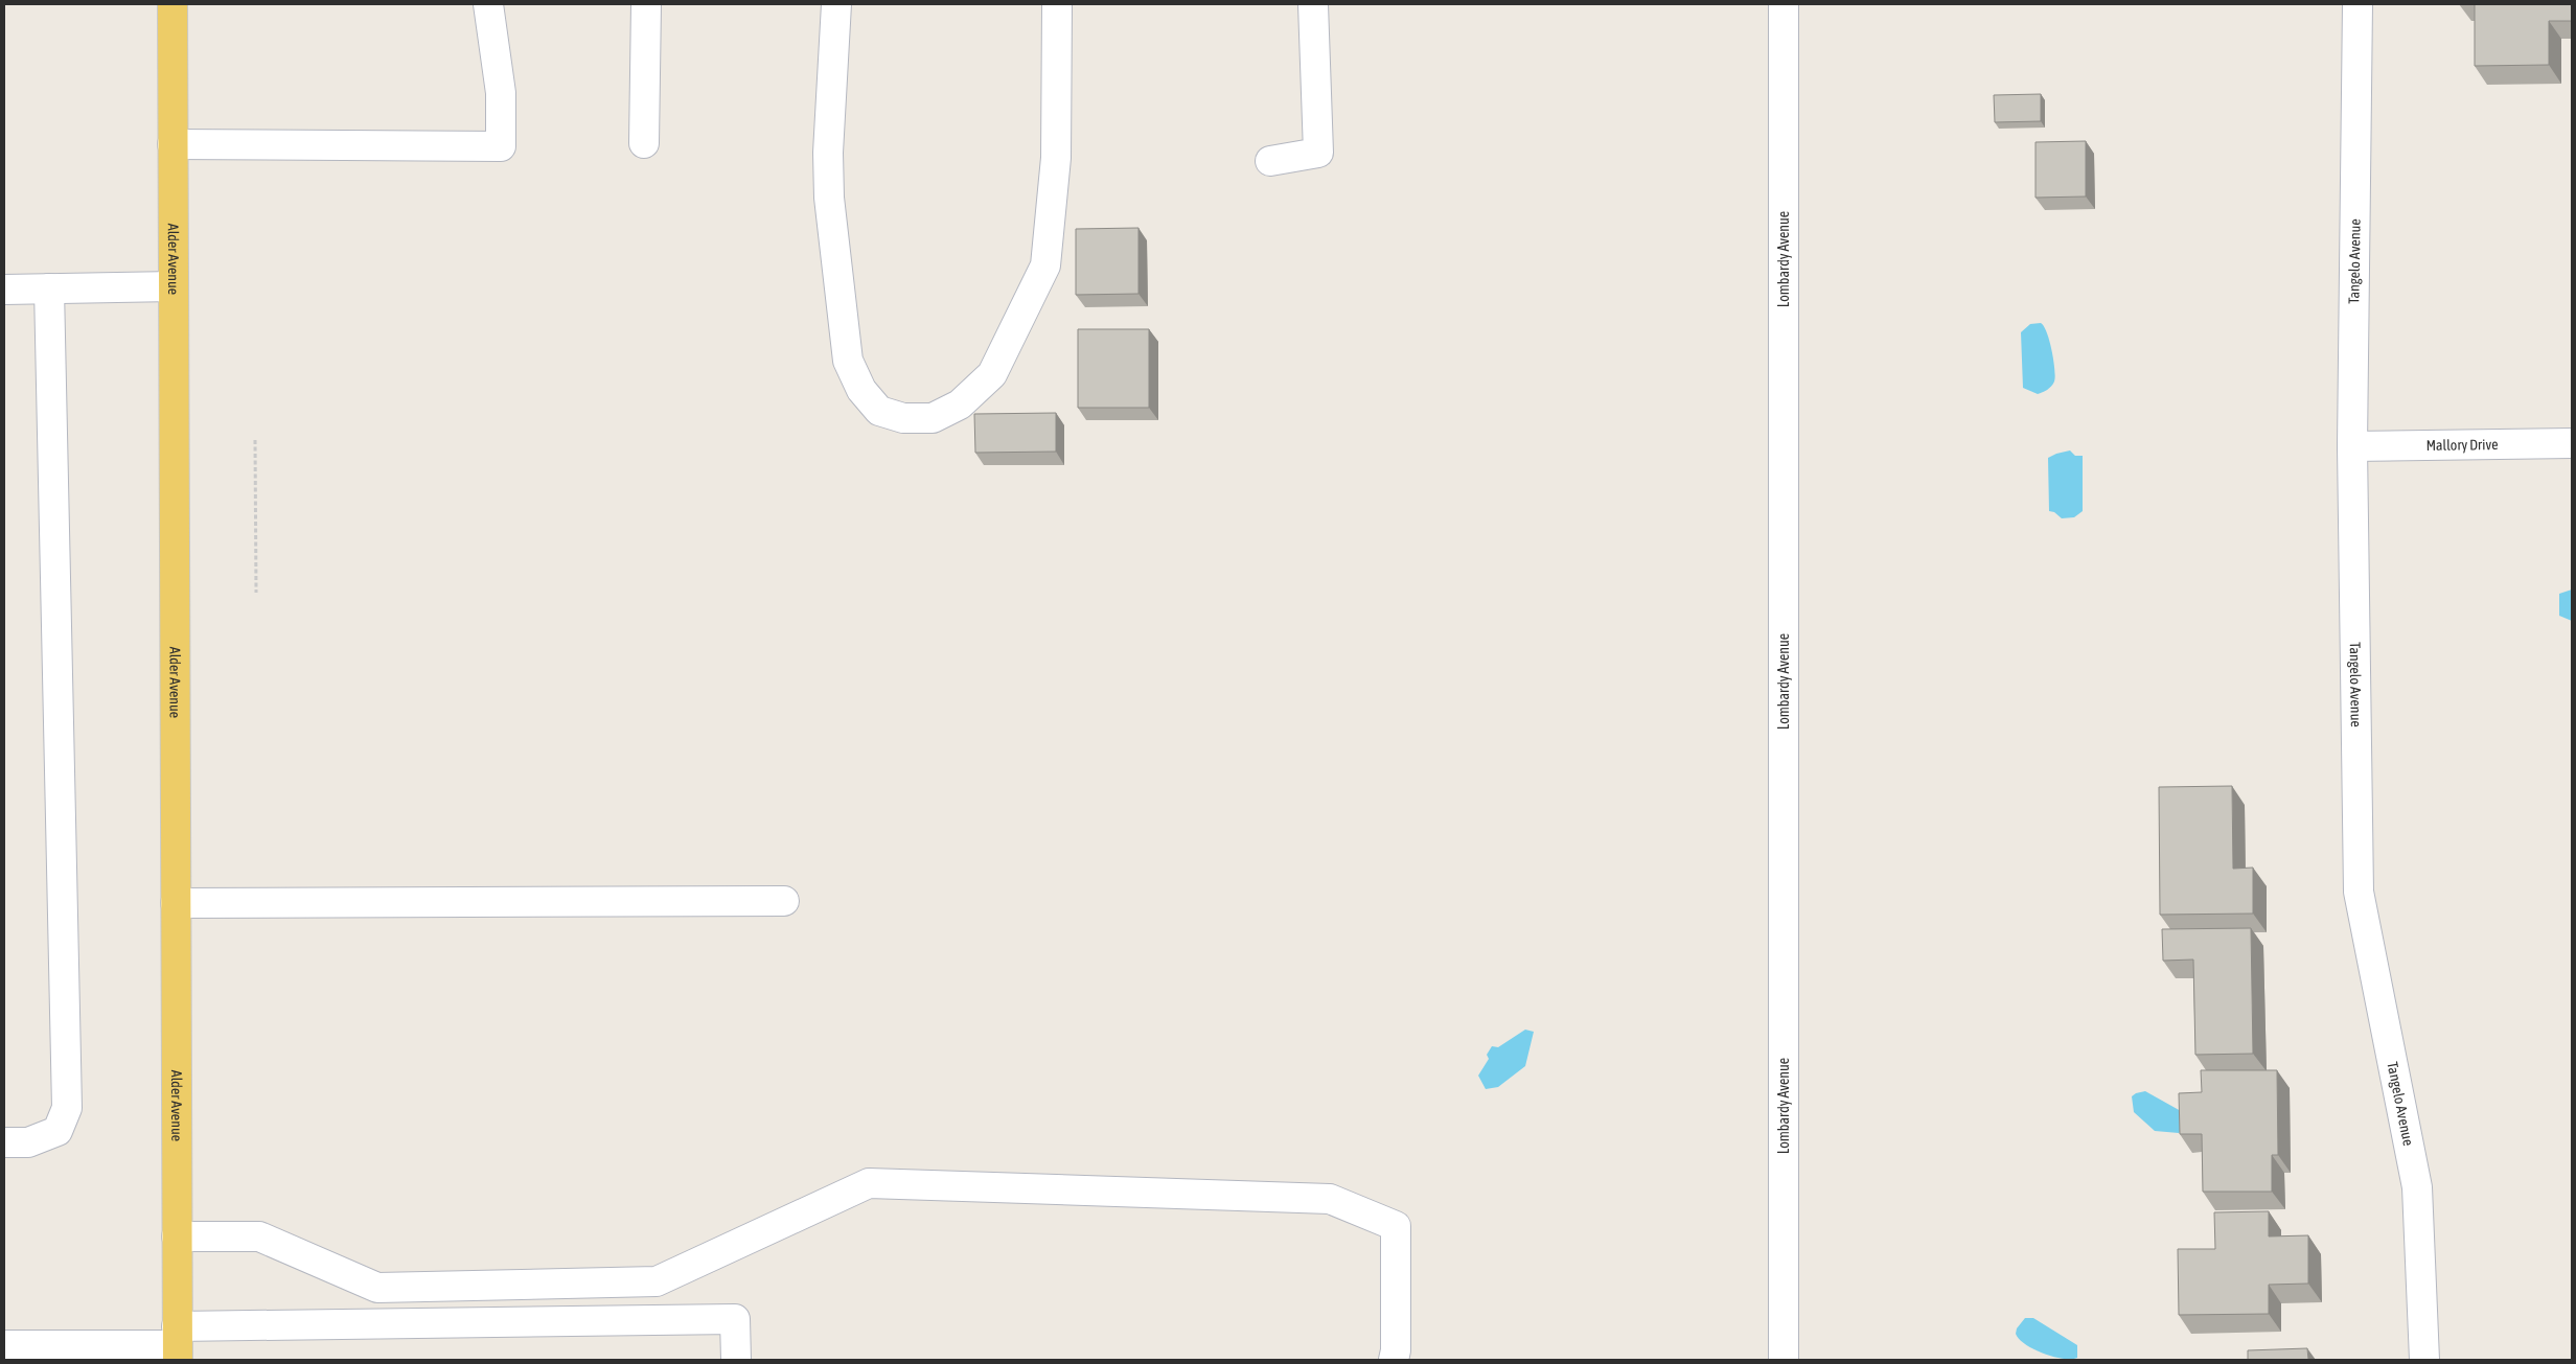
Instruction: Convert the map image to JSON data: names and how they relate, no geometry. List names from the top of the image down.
{
  "streets": {
    "main road": ["Alder Avenue"],
    "street": ["Lombardy Avenue", "Tangelo Avenue", "Mallory Drive"]
  },
  "crossings": [
    ["Tangelo Avenue", "Mallory Drive"]
  ]
}
